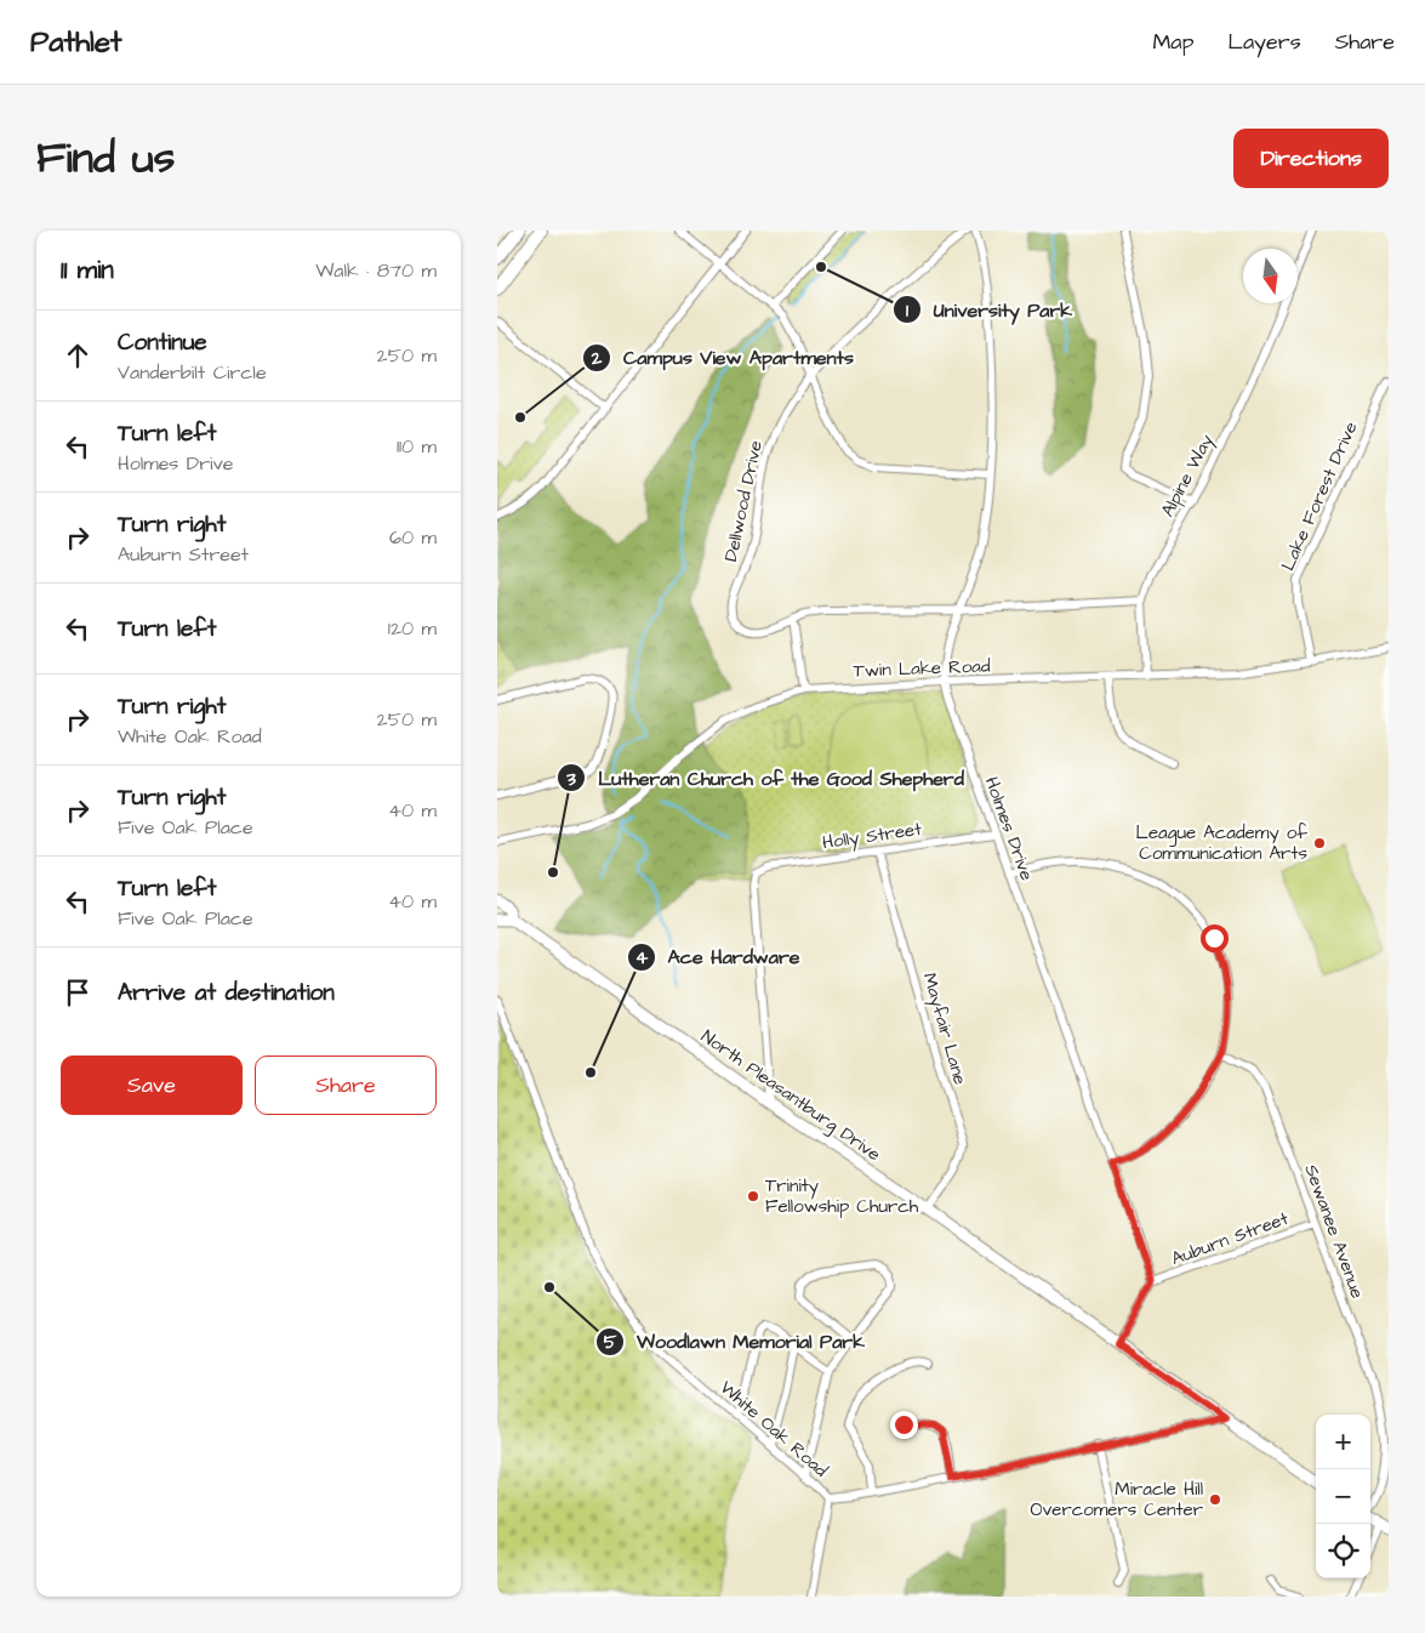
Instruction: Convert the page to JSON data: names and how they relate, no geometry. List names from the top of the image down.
{
  "streets": {
    "main road": ["North Pleasantburg Drive"],
    "street": [
      "Alpine Way",
      "Lake Forest Drive",
      "Dellwood Drive",
      "Twin Lake Road",
      "Holmes Drive",
      "Holly Street",
      "Mayfair Lane",
      "Sewanee Avenue",
      "Auburn Street",
      "White Oak Road"
    ]
  },
  "crossings": [
    ["Alpine Way", "Dellwood Drive"],
    ["Alpine Way", "Twin Lake Road"],
    ["Lake Forest Drive", "Twin Lake Road"],
    ["Dellwood Drive", "Holmes Drive"],
    ["Twin Lake Road", "Holmes Drive"],
    ["Holmes Drive", "Holly Street"],
    ["Holmes Drive", "Auburn Street"],
    ["Holly Street", "Mayfair Lane"],
    ["Holly Street", "North Pleasantburg Drive"],
    ["Mayfair Lane", "North Pleasantburg Drive"],
    ["North Pleasantburg Drive", "Auburn Street"],
    ["North Pleasantburg Drive", "White Oak Road"],
    ["Sewanee Avenue", "Auburn Street"]
  ],
  "places": [
    "University Park",
    "Campus View Apartments",
    "League Academy of Communication Arts",
    "Lutheran Church of the Good Shepherd",
    "Ace Hardware",
    "Trinity Fellowship Church",
    "Woodlawn Memorial Park",
    "Miracle Hill Overcomers Center"
  ],
  "north": "bottom",
  "page": {
    "header": "Pathlet",
    "nav": ["Map", "Layers", "Share"],
    "title": "Find us",
    "buttons": [
      "Directions",
      ["Save", "Share"]
    ],
    "heading": ["11 min", "Walk · 870 m"],
    "list": [
      ["Continue", "Vanderbilt Circle", "250 m"],
      ["Turn left", "Holmes Drive", "110 m"],
      ["Turn right", "Auburn Street", "60 m"],
      ["Turn left", "120 m"],
      ["Turn right", "White Oak Road", "250 m"],
      ["Turn right", "Five Oak Place", "40 m"],
      ["Turn left", "Five Oak Place", "40 m"],
      "Arrive at destination"
    ],
    "map_buttons": ["+", "−"]
  }
}
